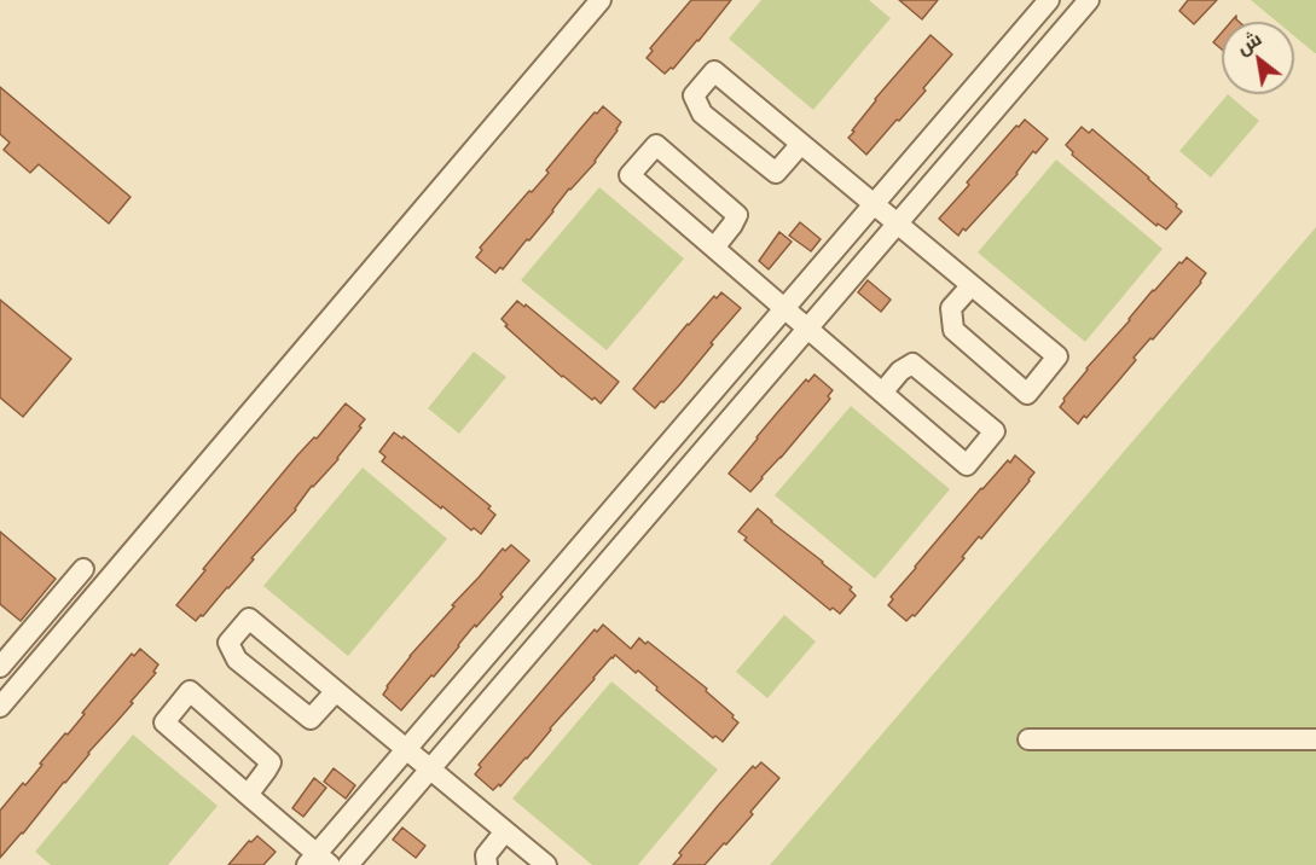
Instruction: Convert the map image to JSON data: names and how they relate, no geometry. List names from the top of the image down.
{
  "north": "top left"
}
